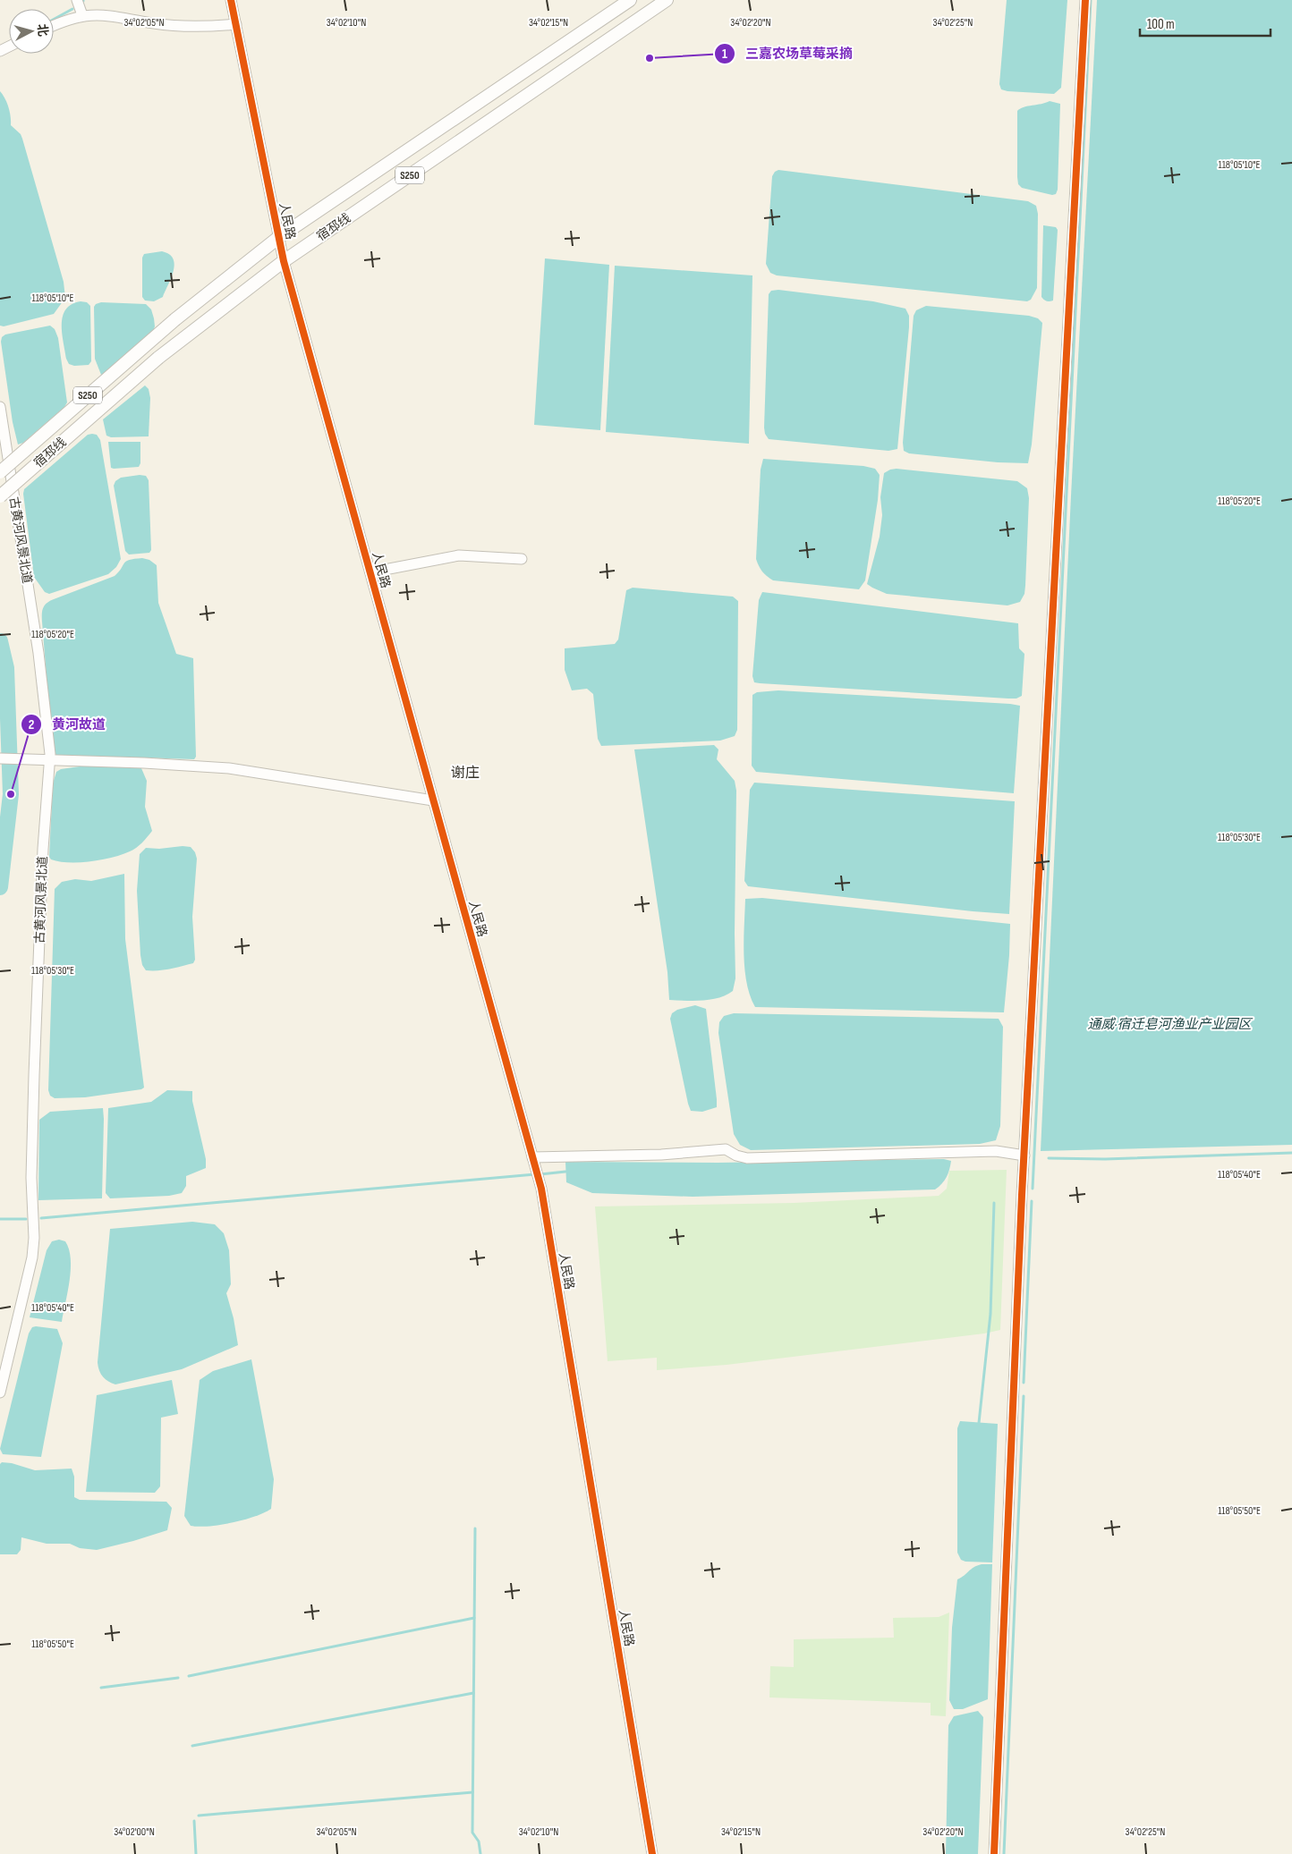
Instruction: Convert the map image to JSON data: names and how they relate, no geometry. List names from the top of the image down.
{
  "streets": {
    "main road": ["S250", "宿邳线"],
    "street": ["人民路", "古黄河风景北道"]
  },
  "crossings": [
    ["人民路", "宿邳线"]
  ],
  "districts": ["谢庄"],
  "water": ["通威·宿迁皂河渔业产业园区"],
  "places": ["三嘉农场草莓采摘", "黄河故道"],
  "scale_bar": "100 m",
  "north": "right",
  "coordinates": [
    "34°02'05\"N",
    "34°02'10\"N",
    "34°02'15\"N",
    "34°02'20\"N",
    "34°02'25\"N",
    "118°05'10\"E",
    "118°05'20\"E",
    "118°05'30\"E",
    "118°05'40\"E",
    "118°05'50\"E",
    "34°02'00\"N"
  ]
}
